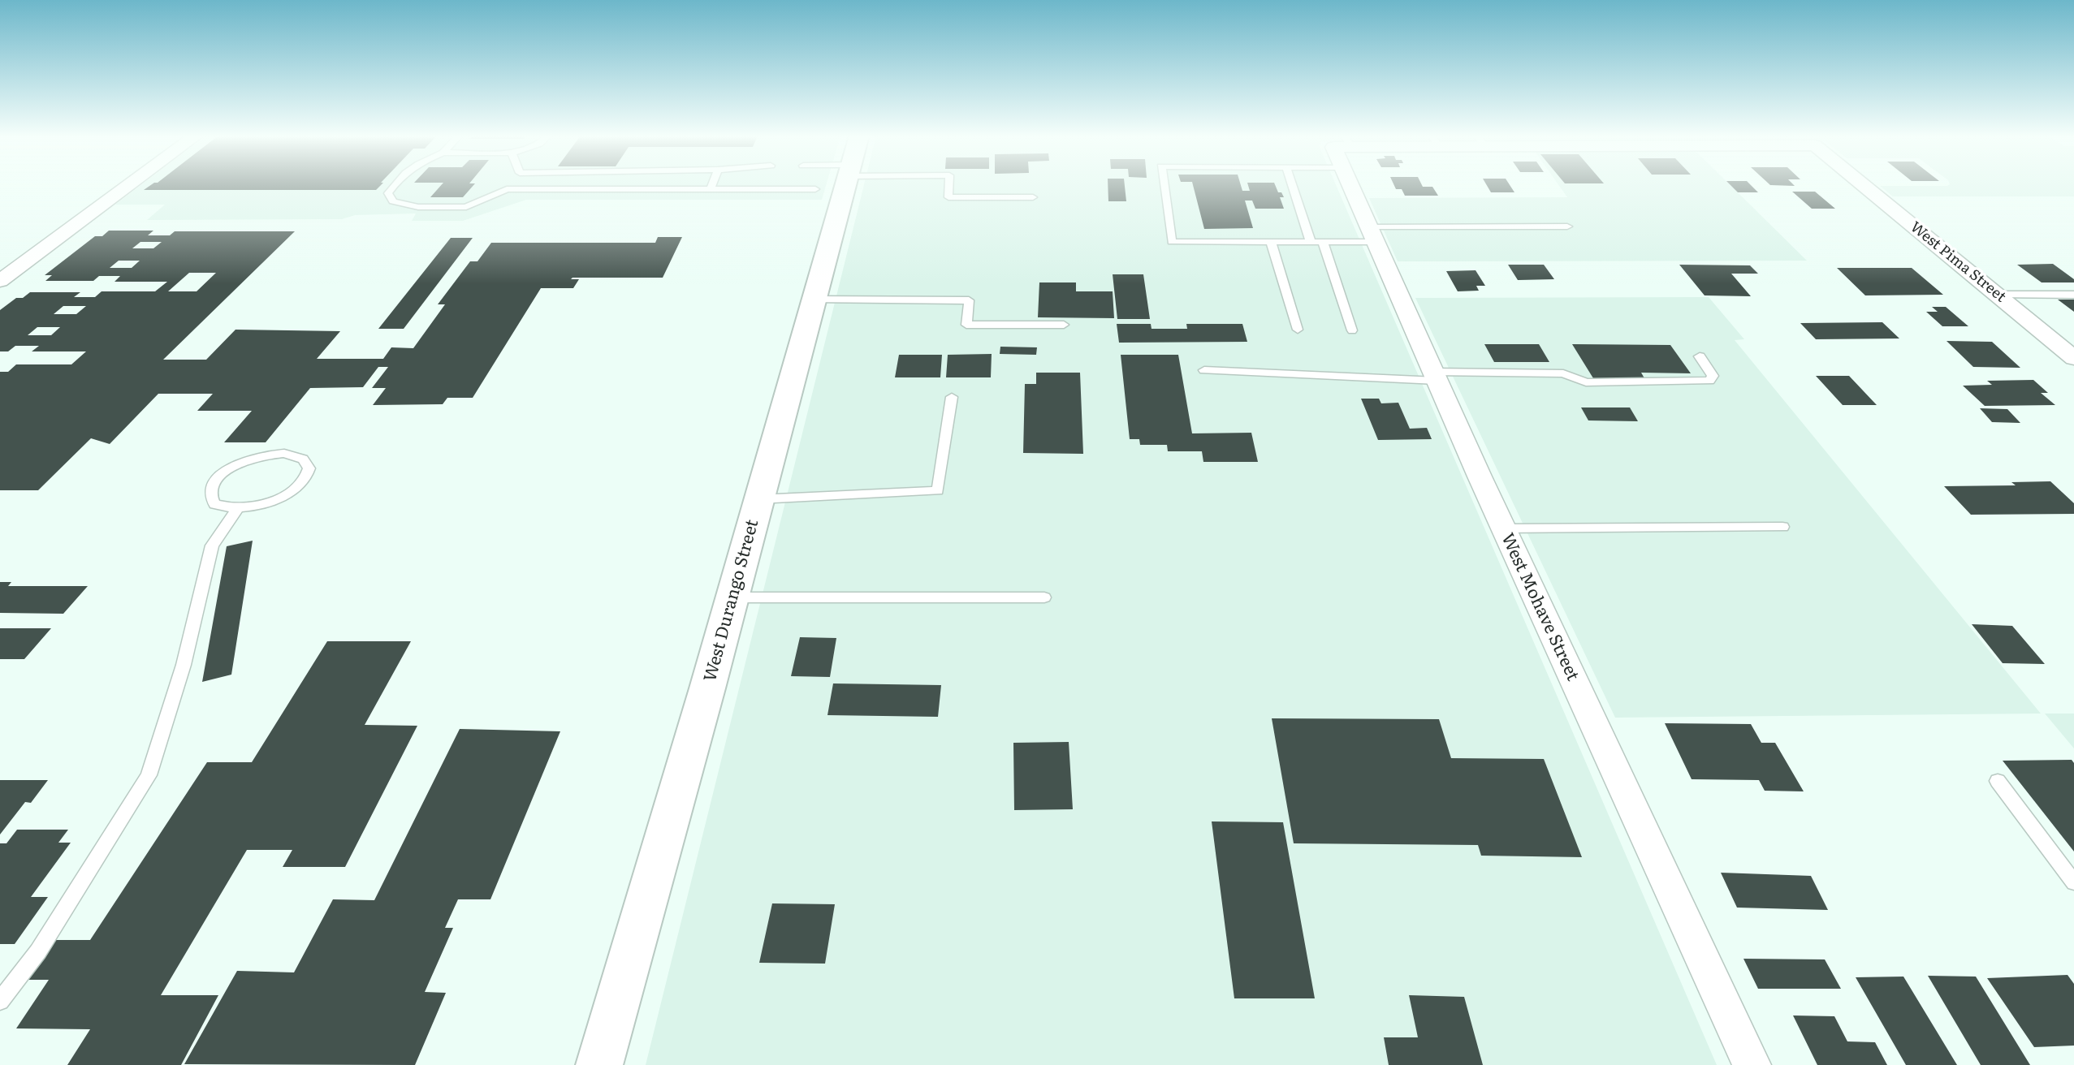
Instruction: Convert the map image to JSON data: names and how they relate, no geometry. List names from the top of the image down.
{
  "streets": {
    "street": ["West Pima Street", "West Durango Street", "West Mohave Street"]
  }
}
